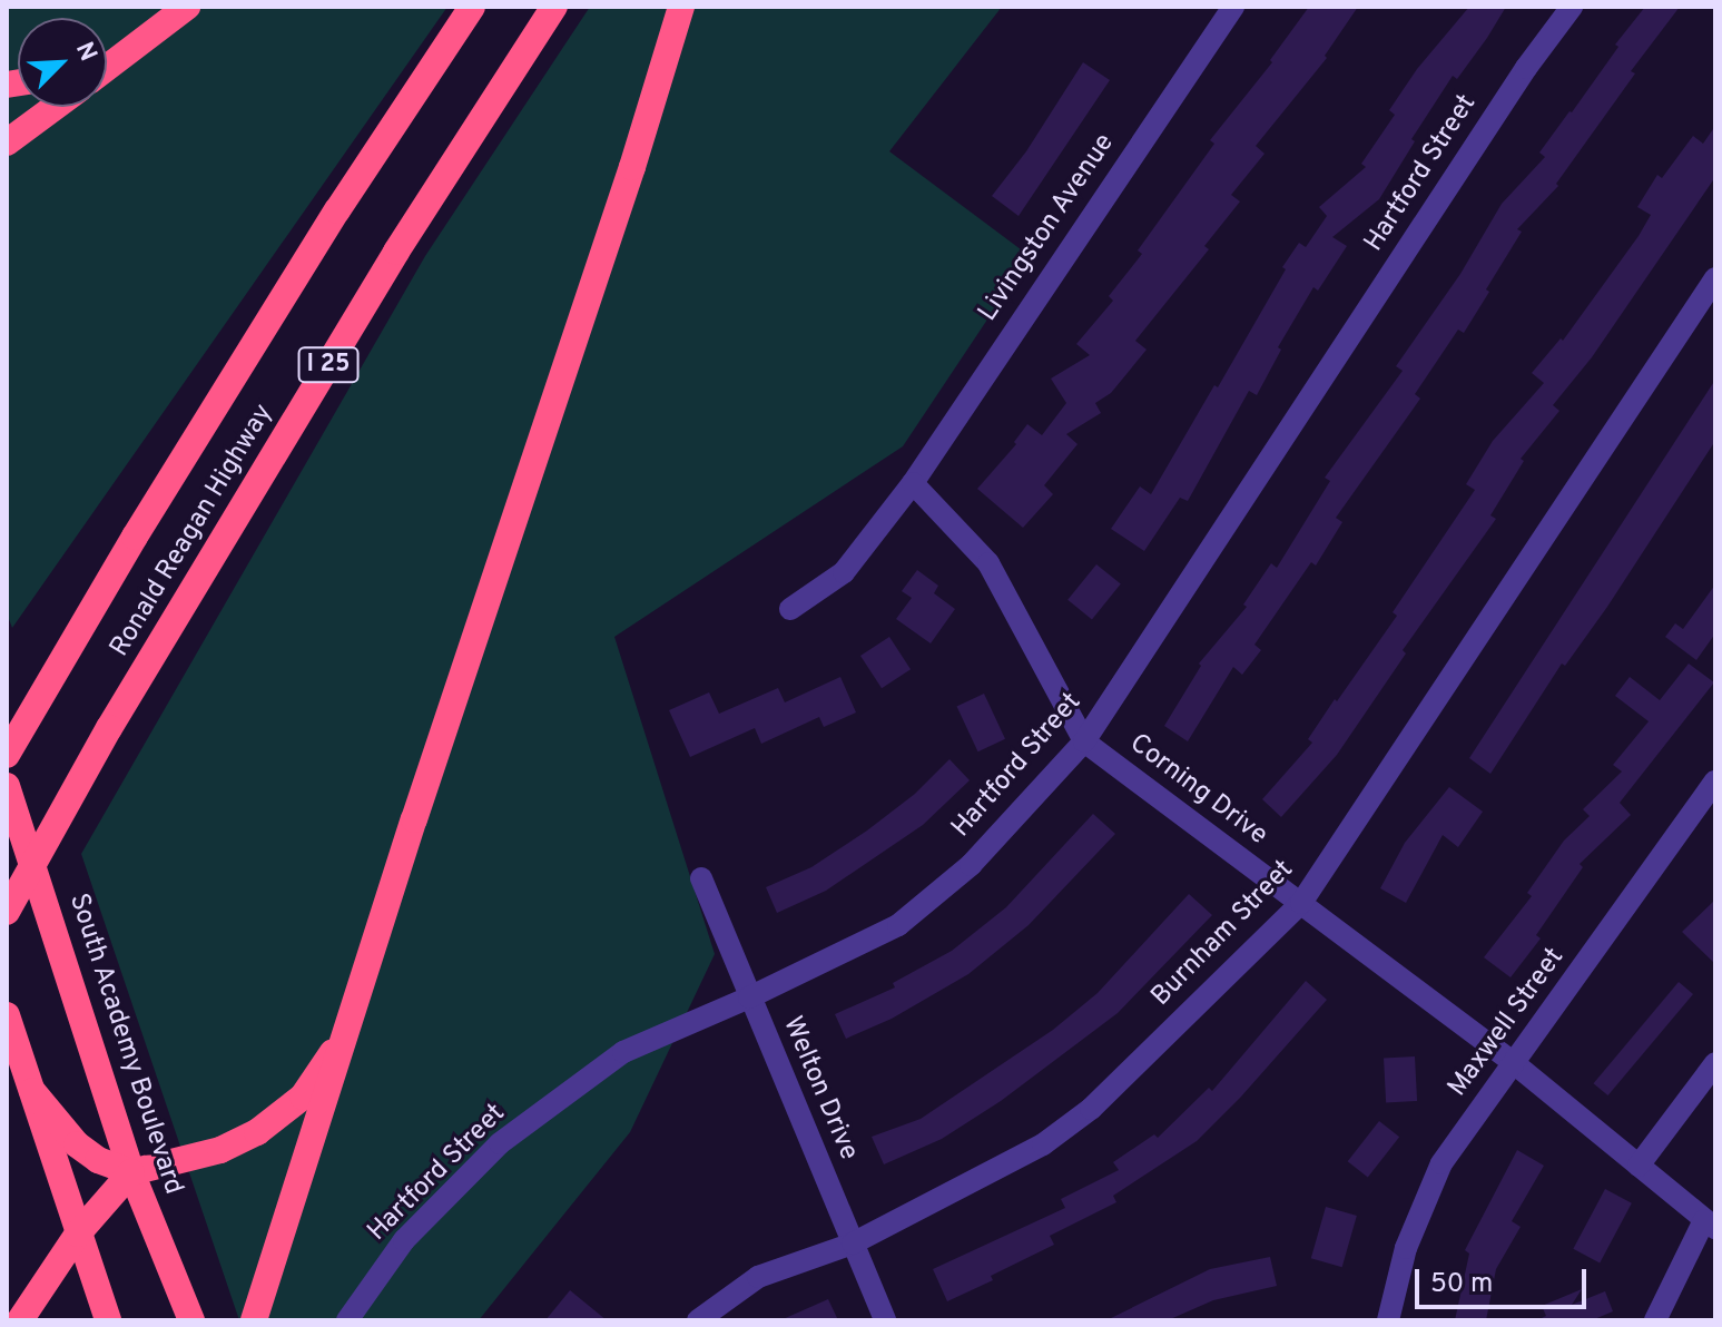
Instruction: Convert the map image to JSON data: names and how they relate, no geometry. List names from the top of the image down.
{
  "streets": {
    "highway": ["I 25", "Ronald Reagan Highway", "South Academy Boulevard"],
    "street": [
      "Hartford Street",
      "Livingston Avenue",
      "Corning Drive",
      "Burnham Street",
      "Maxwell Street",
      "Welton Drive"
    ]
  },
  "crossings": [
    ["Hartford Street", "Corning Drive"],
    ["Hartford Street", "Welton Drive"],
    ["Livingston Avenue", "Corning Drive"],
    ["Corning Drive", "Burnham Street"],
    ["Corning Drive", "Maxwell Street"],
    ["Burnham Street", "Welton Drive"]
  ],
  "scale_bar": "50 m",
  "north": "top right"
}
